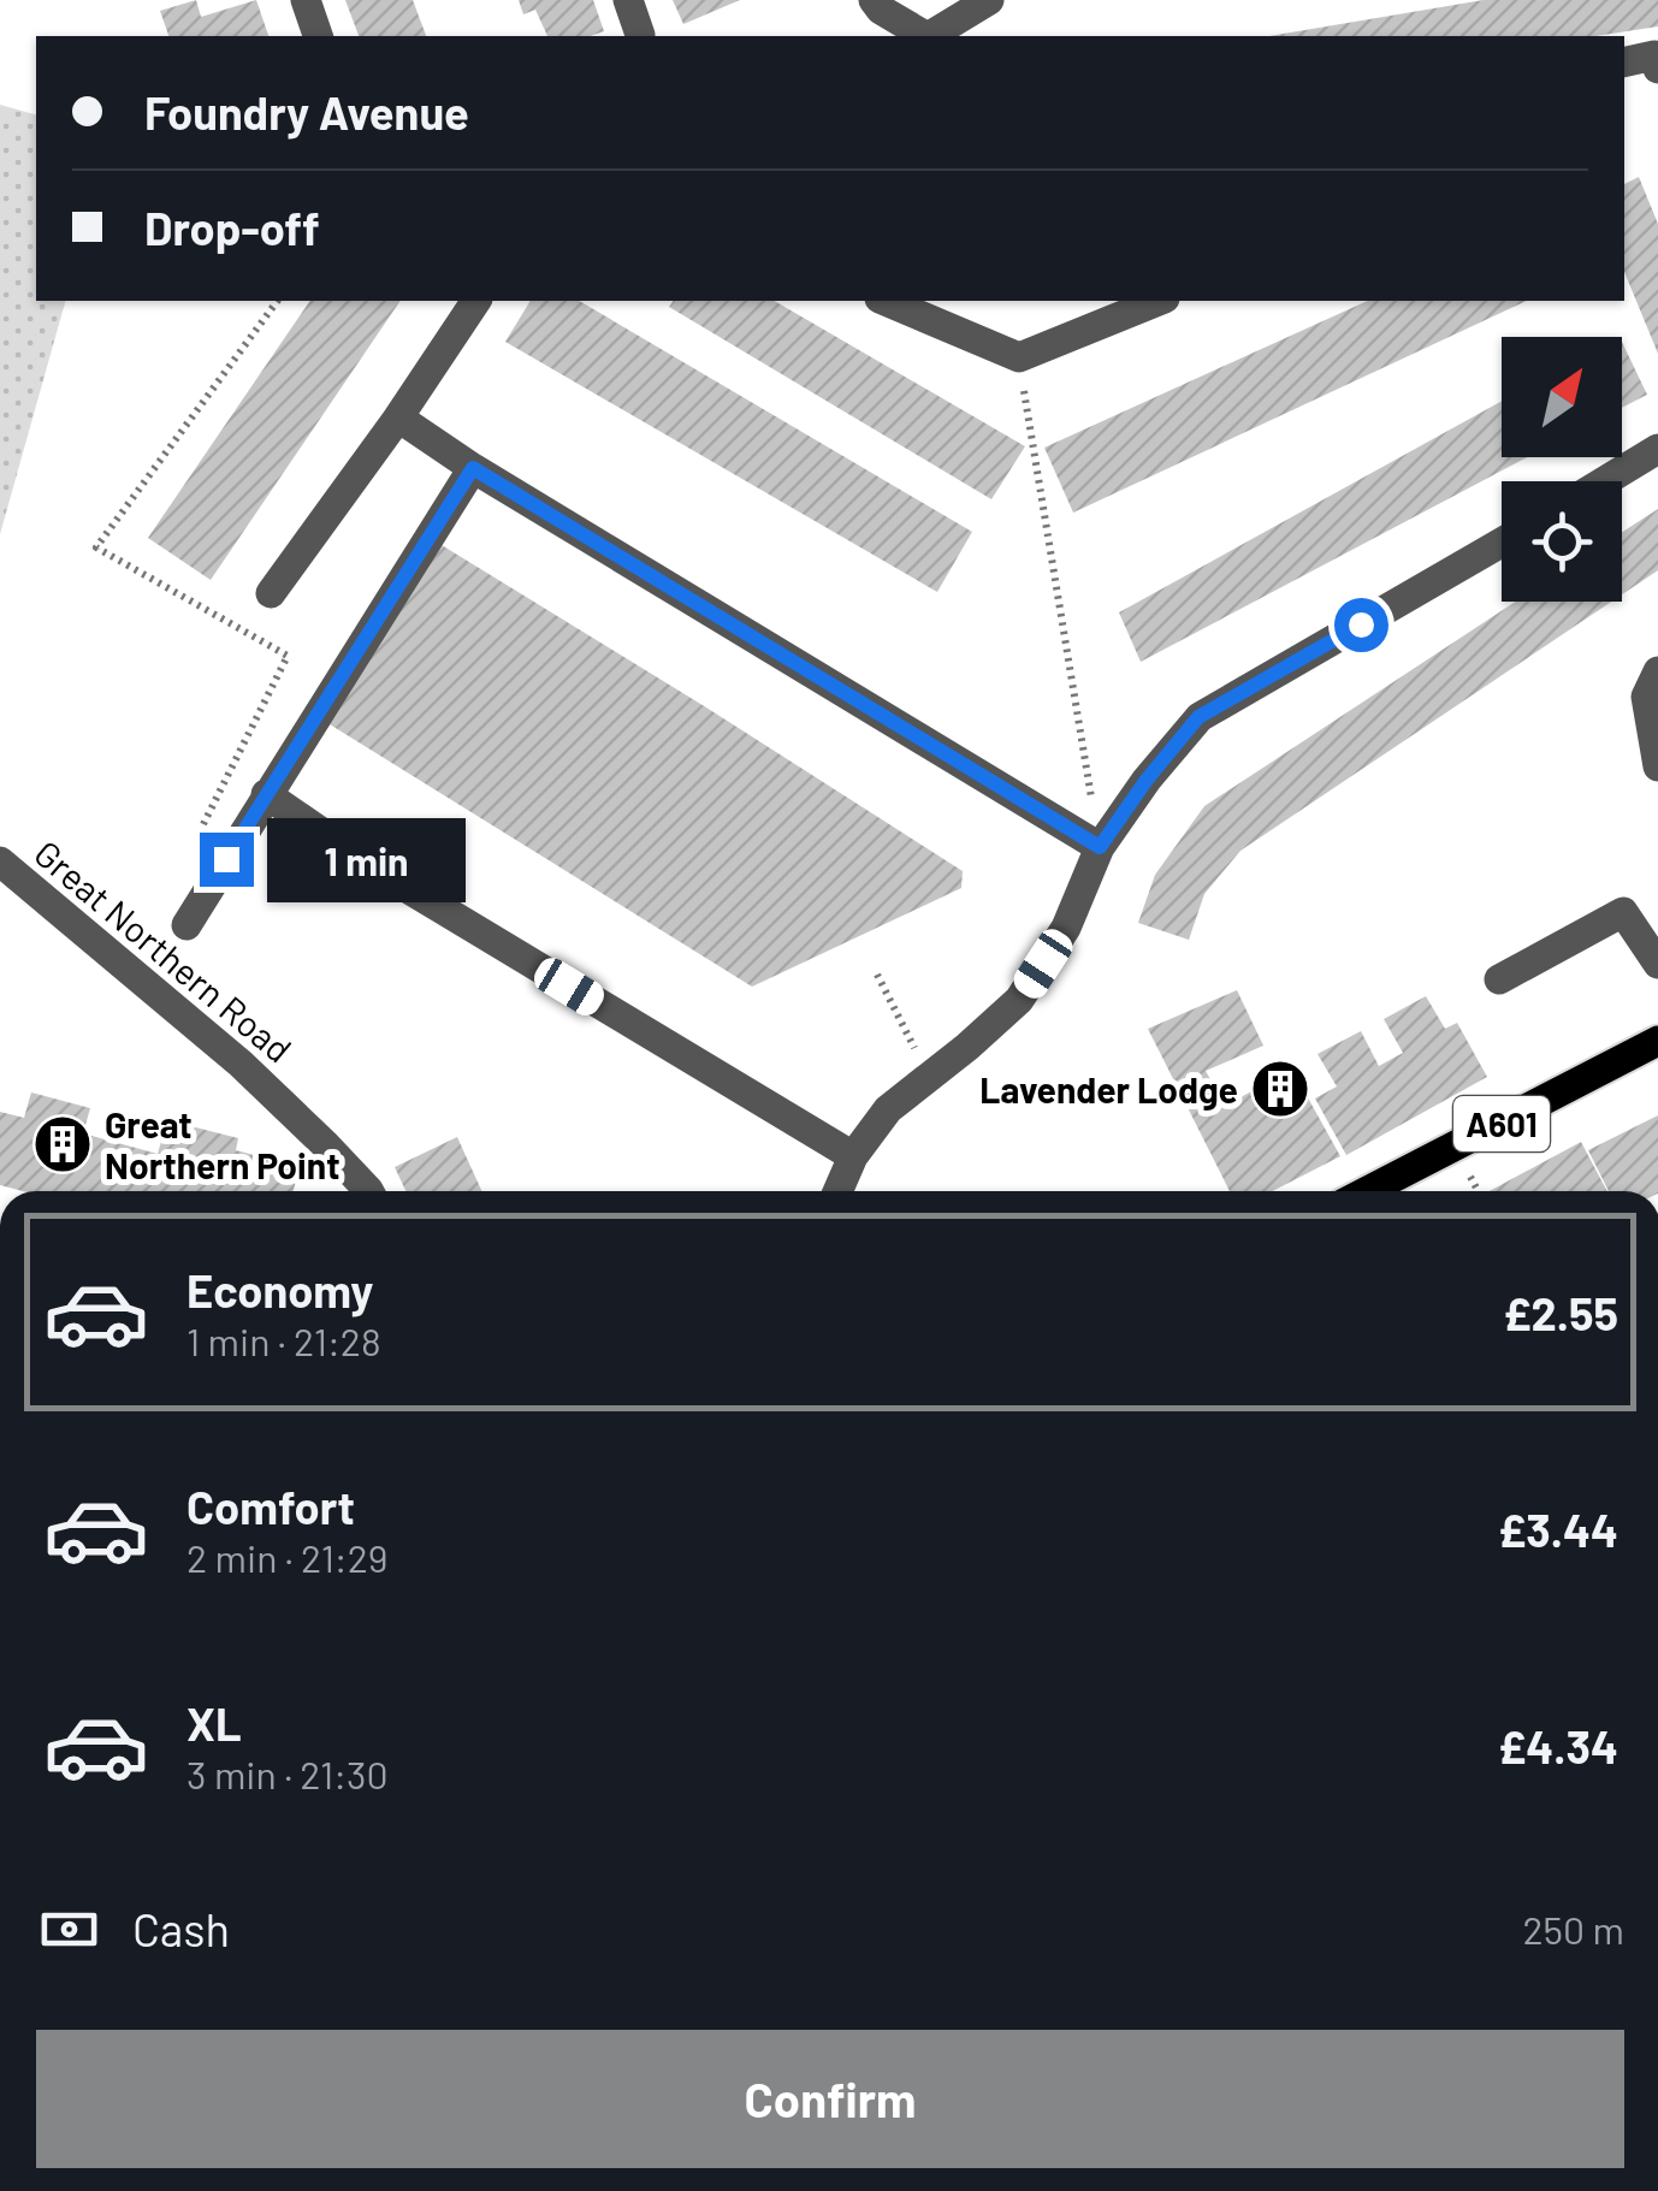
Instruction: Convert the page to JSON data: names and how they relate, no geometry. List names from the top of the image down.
{
  "streets": {
    "main road": ["A601"],
    "street": ["Great Northern Road"]
  },
  "places": {
    "building": ["Lavender Lodge", "Great Northern Point"]
  },
  "north": "top right",
  "page": {
    "banner": ["Foundry Avenue", "Drop-off"],
    "bubble": "1 min",
    "list": [
      {
        "name": "Economy",
        "note": "1 min · 21:28",
        "value": "£2.55"
      },
      {
        "name": "Comfort",
        "note": "2 min · 21:29",
        "value": "£3.44"
      },
      {
        "name": "XL",
        "note": "3 min · 21:30",
        "value": "£4.34"
      }
    ],
    "pay": ["Cash", "250 m"],
    "buttons": "Confirm"
  }
}
